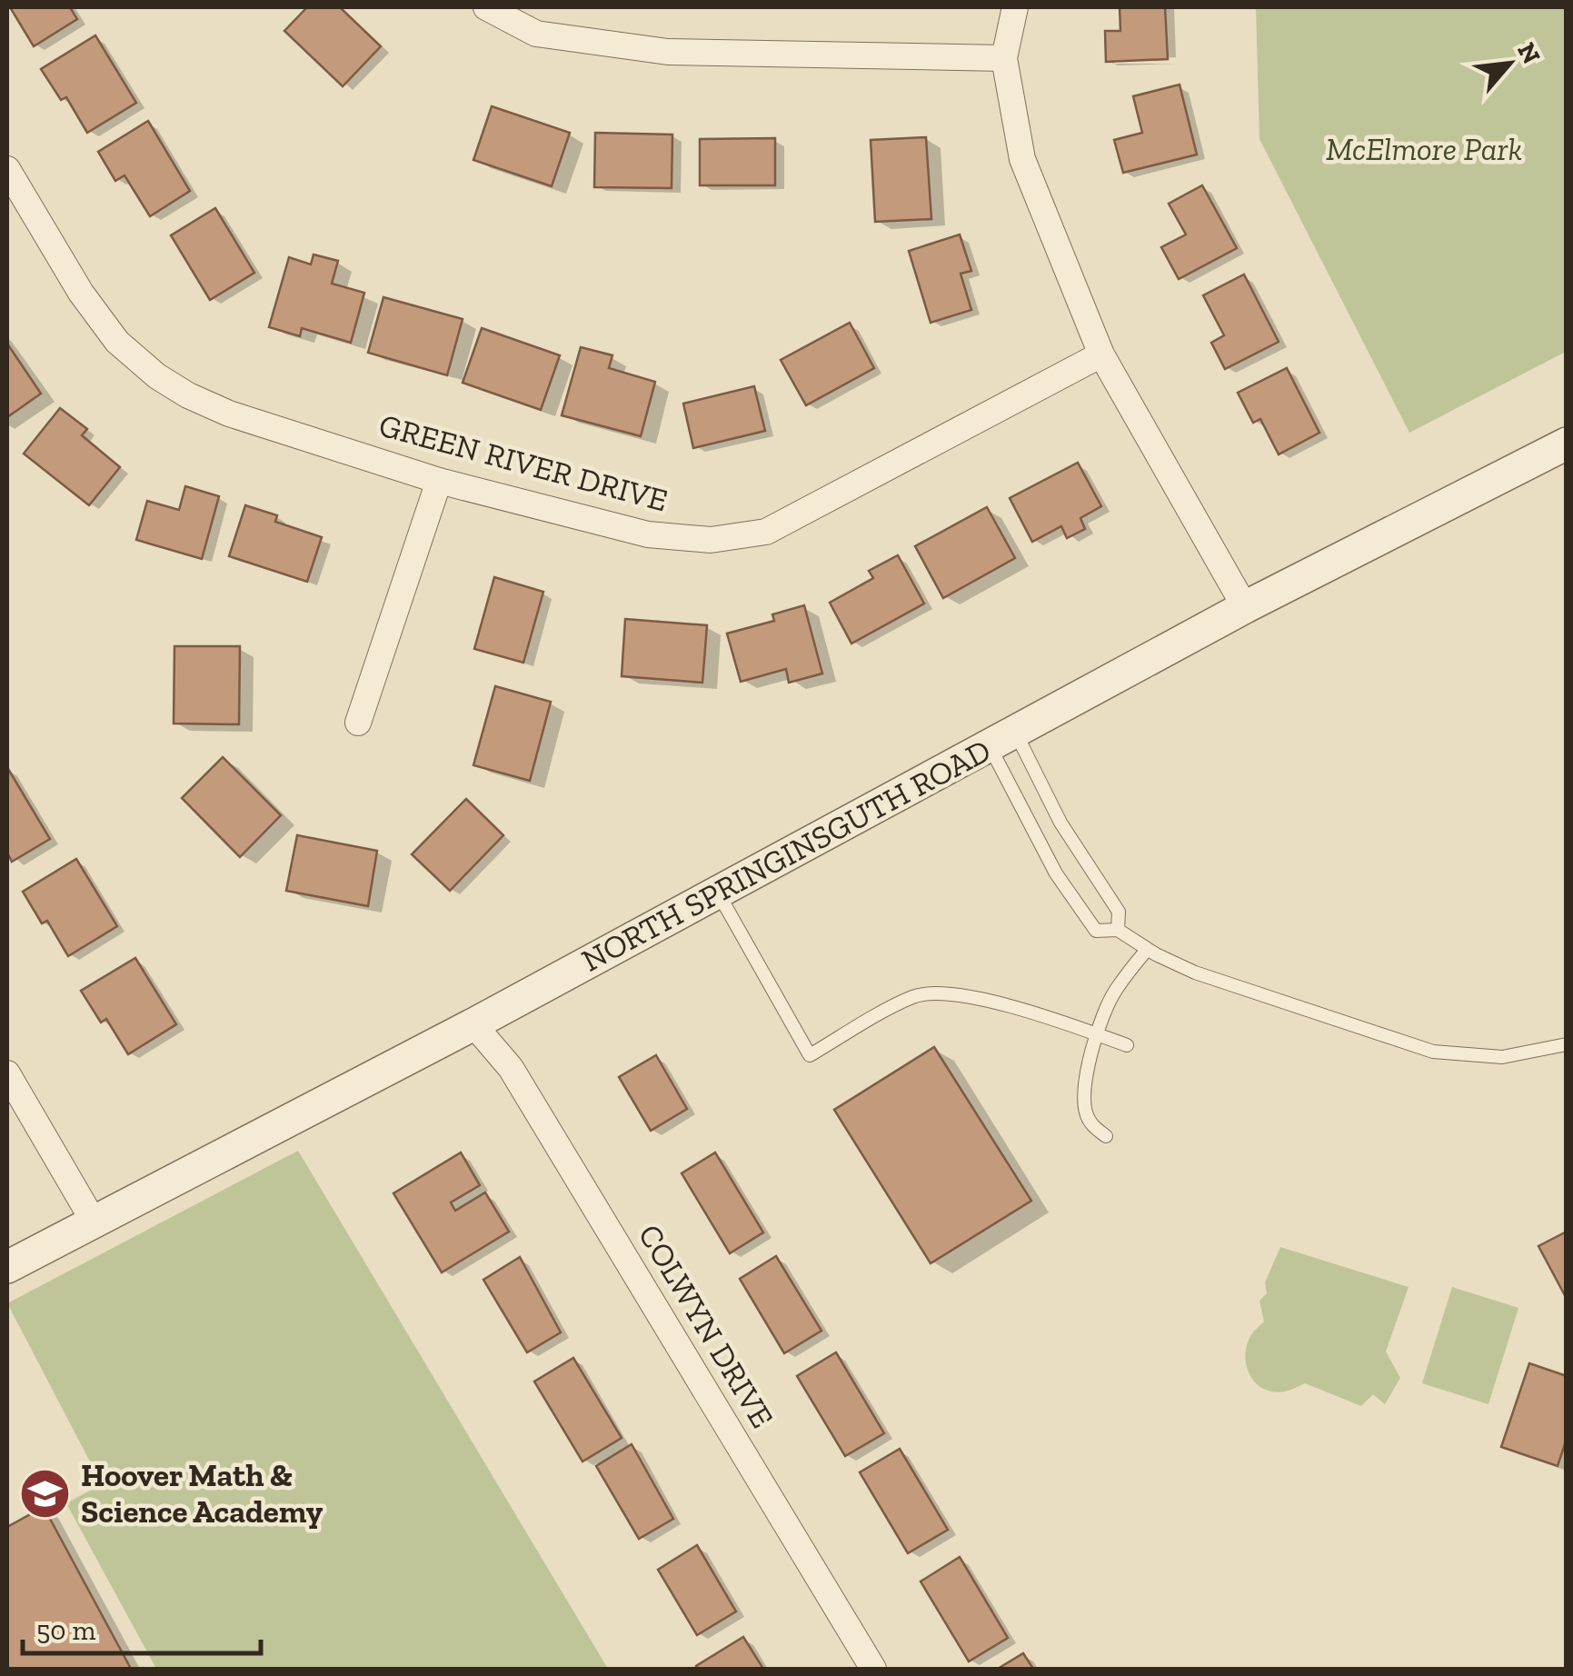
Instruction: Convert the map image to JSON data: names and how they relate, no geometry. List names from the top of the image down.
{
  "streets": {
    "street": ["GREEN RIVER DRIVE", "NORTH SPRINGINSGUTH ROAD", "COLWYN DRIVE"]
  },
  "crossings": [
    ["NORTH SPRINGINSGUTH ROAD", "COLWYN DRIVE"]
  ],
  "parks": ["McElmore Park"],
  "places": {
    "school or university": ["Hoover Math & Science Academy"]
  },
  "scale_bar": "50 m",
  "north": "top right"
}
